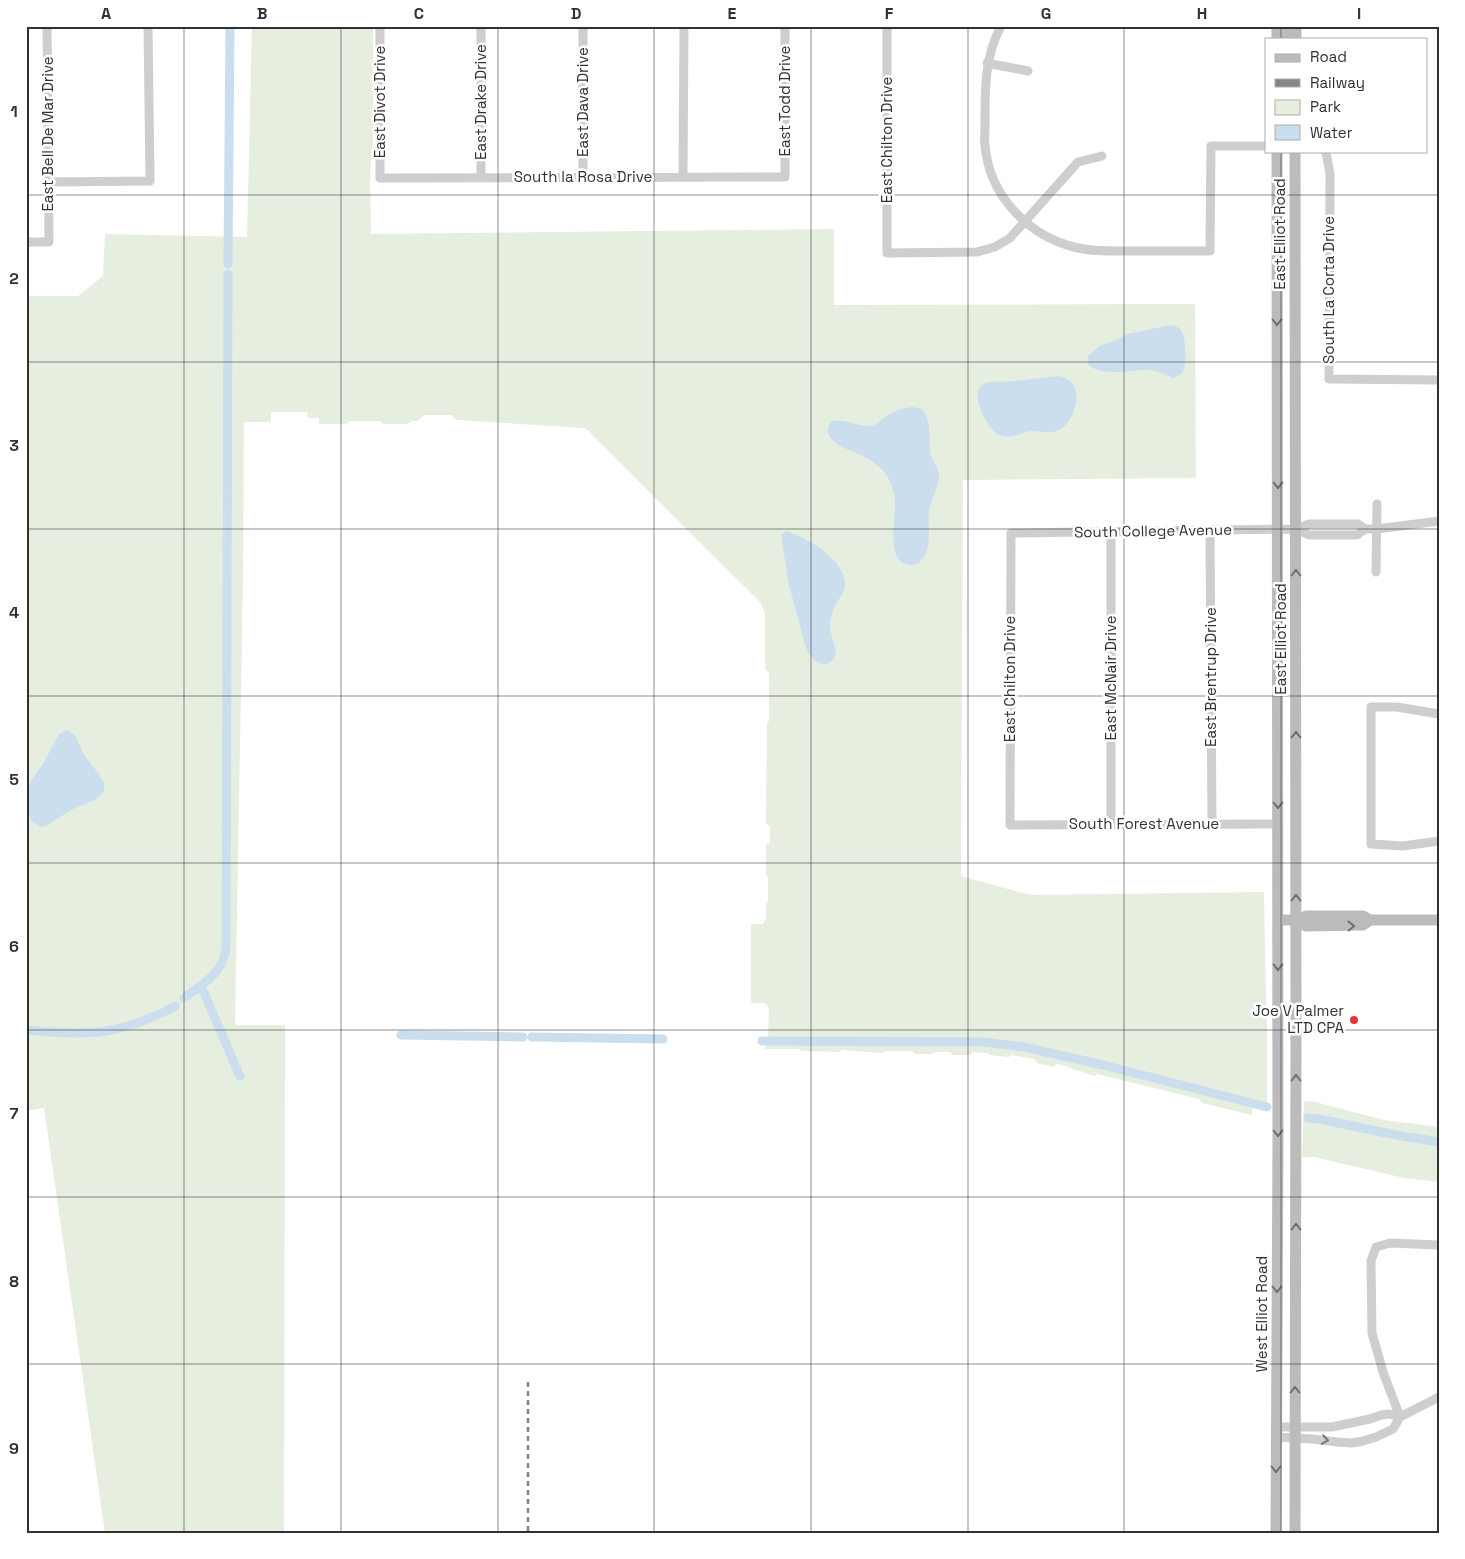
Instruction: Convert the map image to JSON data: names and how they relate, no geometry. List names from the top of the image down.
{
  "streets": {
    "main road": ["East Elliot Road", "West Elliot Road"],
    "street": [
      "East Todd Drive",
      "East Divot Drive",
      "East Drake Drive",
      "East Dava Drive",
      "East Bell De Mar Drive",
      "East Chilton Drive",
      "South la Rosa Drive",
      "South La Corta Drive",
      "South College Avenue",
      "East Brentrup Drive",
      "East McNair Drive",
      "South Forest Avenue"
    ]
  },
  "crossings": [
    ["East Todd Drive", "South la Rosa Drive"],
    ["East Divot Drive", "South la Rosa Drive"],
    ["East Drake Drive", "South la Rosa Drive"],
    ["East Dava Drive", "South la Rosa Drive"],
    ["East Chilton Drive", "South College Avenue"],
    ["East Chilton Drive", "South Forest Avenue"],
    ["East Elliot Road", "South College Avenue"],
    ["East Elliot Road", "South Forest Avenue"],
    ["East Elliot Road", "West Elliot Road"],
    ["South College Avenue", "East Brentrup Drive"],
    ["South College Avenue", "East McNair Drive"],
    ["East Brentrup Drive", "South Forest Avenue"],
    ["East McNair Drive", "South Forest Avenue"]
  ],
  "one_way": ["West Elliot Road"],
  "places": ["Joe V Palmer LTD CPA"],
  "legend": [
    "Road",
    "Railway",
    "Park",
    "Water"
  ],
  "grid": {
    "columns": [
      "A",
      "B",
      "C",
      "D",
      "E",
      "F",
      "G",
      "H",
      "I"
    ],
    "rows": [
      "1",
      "2",
      "3",
      "4",
      "5",
      "6",
      "7",
      "8",
      "9"
    ]
  }
}
